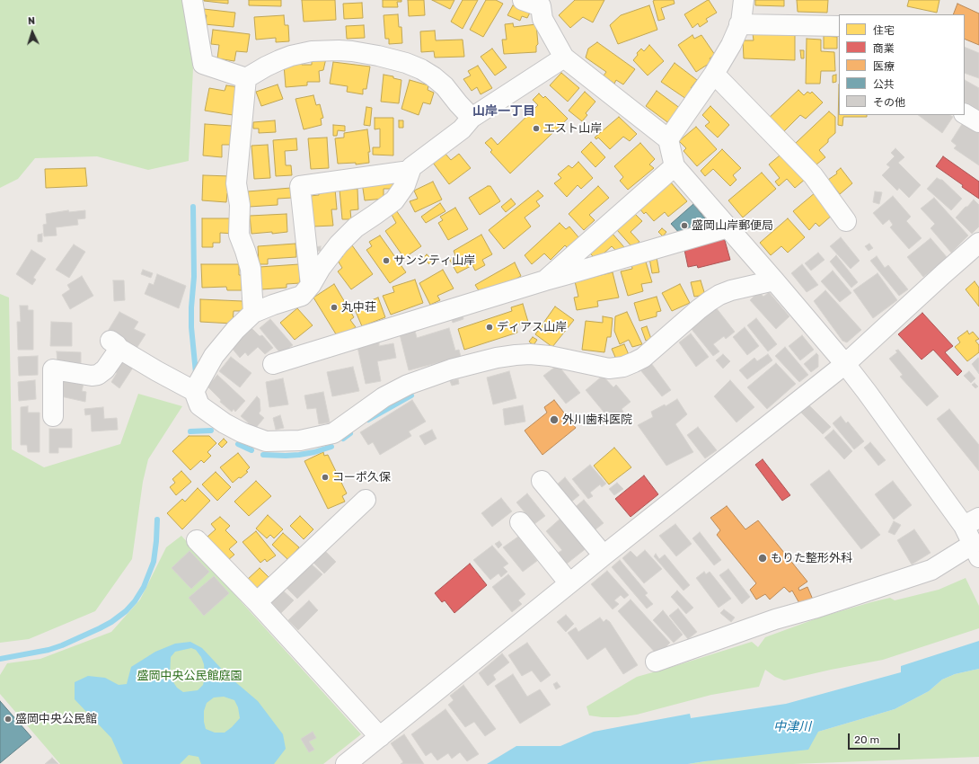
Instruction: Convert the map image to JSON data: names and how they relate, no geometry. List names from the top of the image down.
{
  "districts": ["山岸一丁目"],
  "water": ["中津川"],
  "parks": ["盛岡中央公民館庭園"],
  "places": [
    "エスト山岸",
    "盛岡山岸郵便局",
    "サンシティ山岸",
    "丸中荘",
    "ディアス山岸",
    "外川歯科医院",
    "コーポ久保",
    "もりた整形外科",
    "盛岡中央公民館"
  ],
  "legend": [
    "住宅",
    "商業",
    "医療",
    "公共",
    "その他"
  ],
  "scale_bar": "20 m",
  "north": "top"
}
